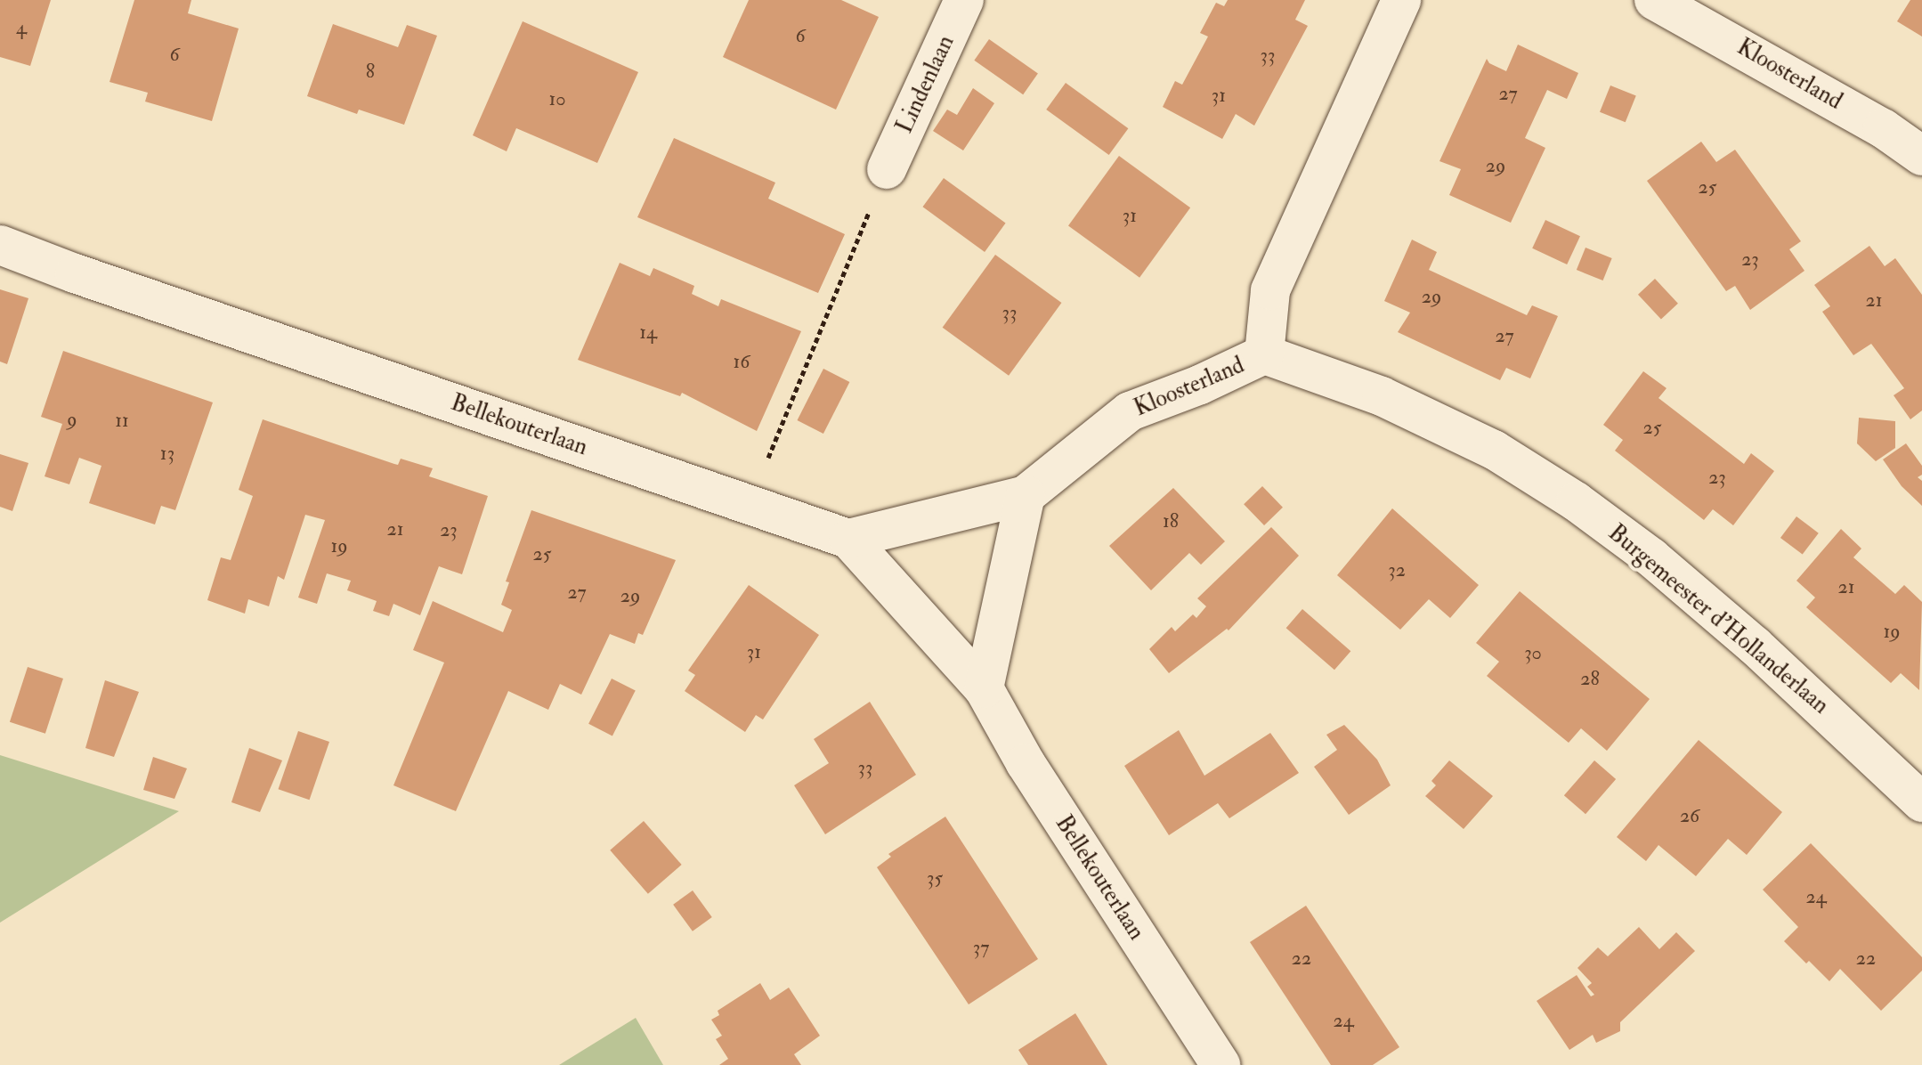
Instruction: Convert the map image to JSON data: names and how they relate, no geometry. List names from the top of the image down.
{
  "streets": {
    "street": [
      "Kloosterland",
      "Lindenlaan",
      "Bellekouterlaan",
      "Burgemeester d'Hollanderlaan"
    ]
  },
  "crossings": [
    ["Kloosterland", "Bellekouterlaan"],
    ["Kloosterland", "Burgemeester d'Hollanderlaan"]
  ],
  "house_numbers": [
    "4",
    "6",
    "6",
    "33",
    "8",
    "27",
    "31",
    "10",
    "29",
    "25",
    "31",
    "23",
    "29",
    "21",
    "33",
    "14",
    "27",
    "16",
    "9",
    "11",
    "25",
    "13",
    "23",
    "18",
    "21",
    "23",
    "19",
    "25",
    "32",
    "21",
    "27",
    "29",
    "19",
    "31",
    "30",
    "28",
    "33",
    "26",
    "35",
    "24",
    "37",
    "22",
    "22",
    "24"
  ]
}
